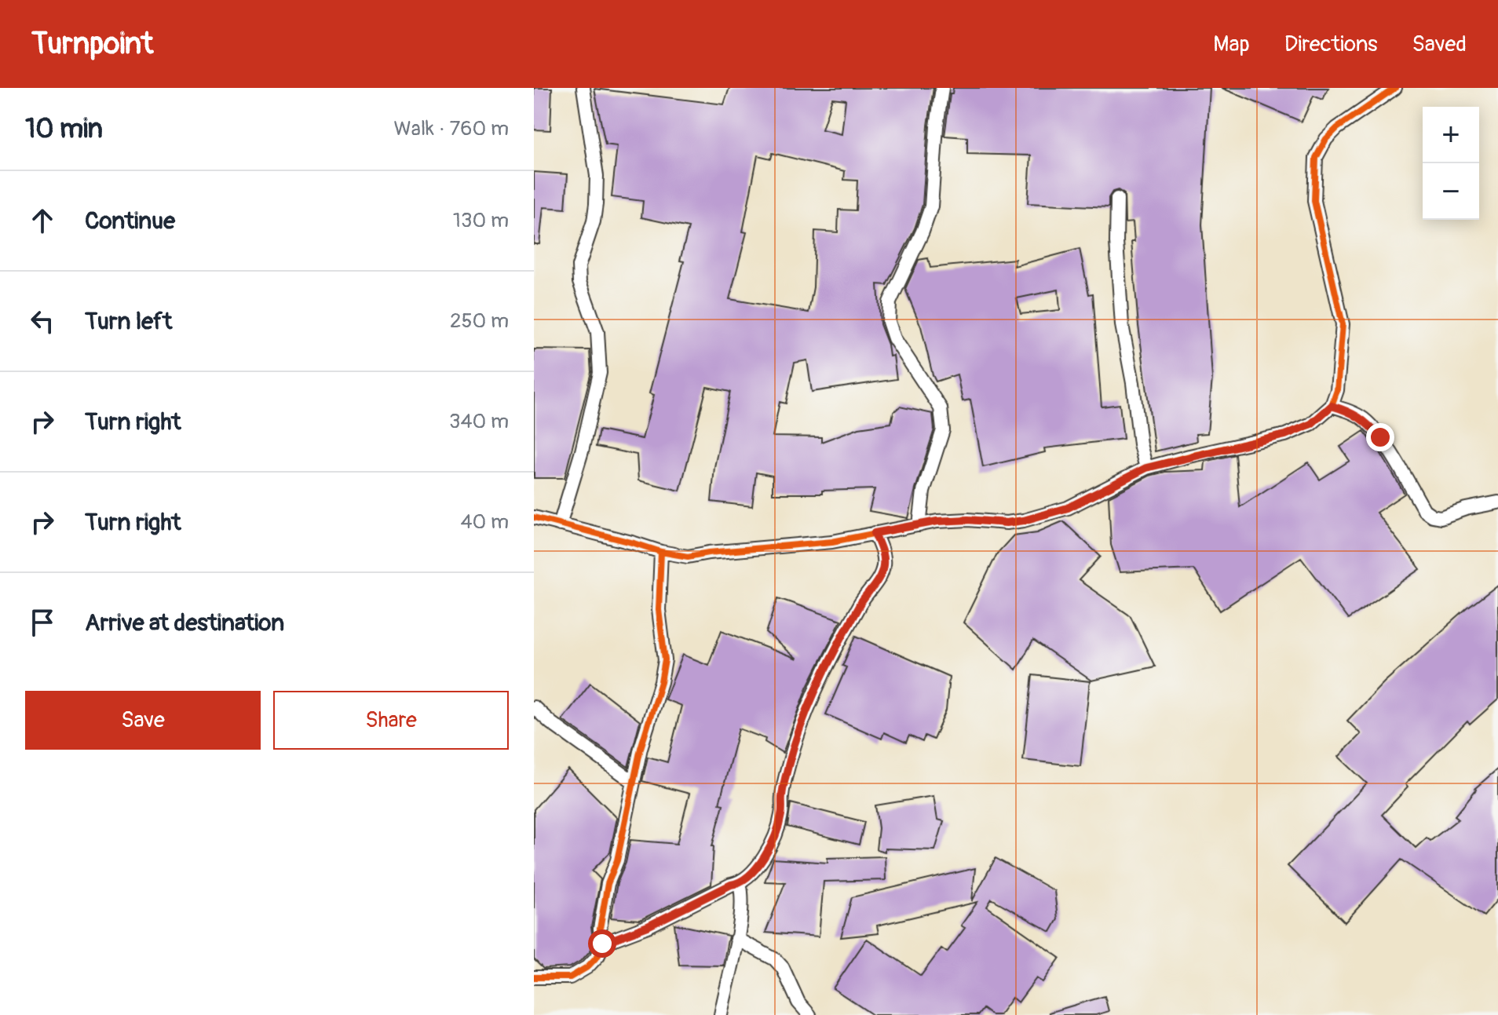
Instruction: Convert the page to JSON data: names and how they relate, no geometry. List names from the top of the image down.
{
  "page": {
    "header": "Turnpoint",
    "nav": ["Map", "Directions", "Saved"],
    "heading": ["10 min", "Walk · 760 m"],
    "map_buttons": ["+", "−"],
    "list": [
      ["Continue", "130 m"],
      ["Turn left", "250 m"],
      ["Turn right", "340 m"],
      ["Turn right", "40 m"],
      "Arrive at destination"
    ],
    "buttons": ["Save", "Share"]
  }
}
